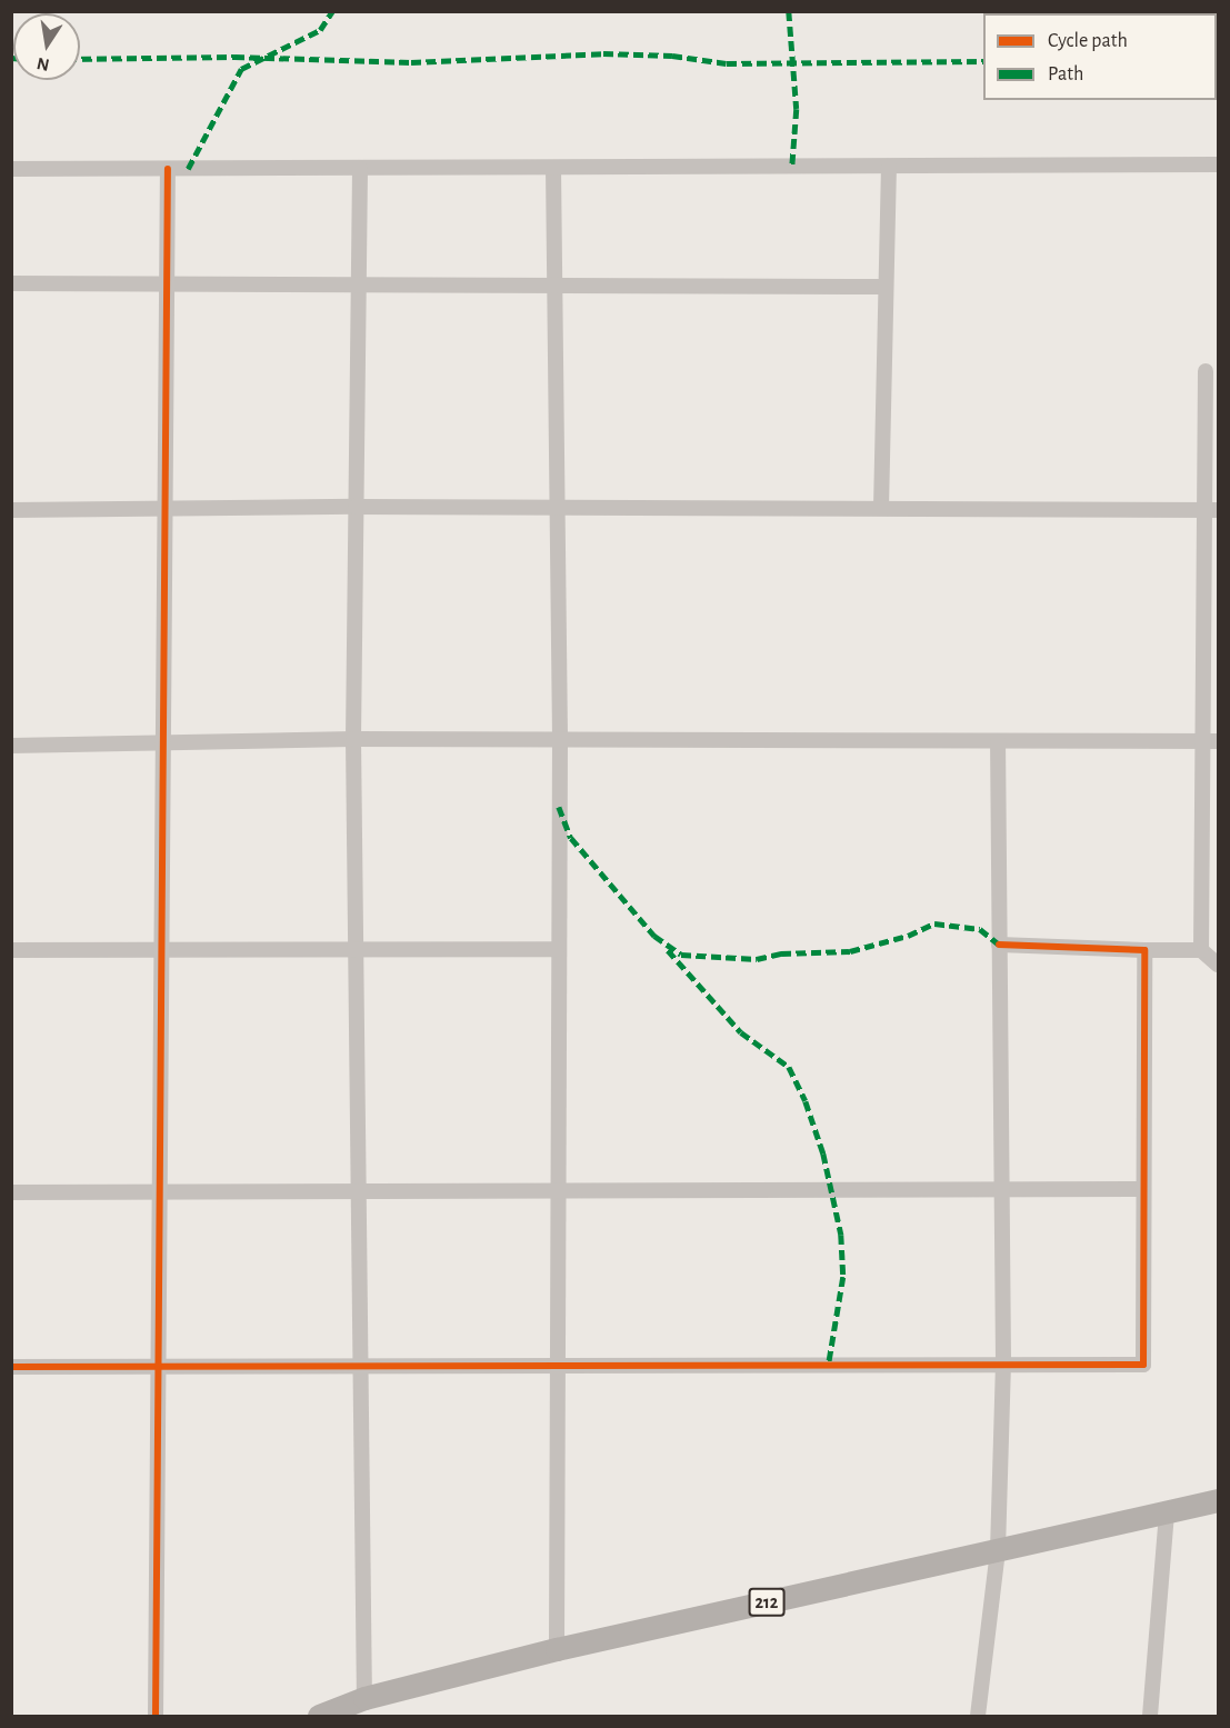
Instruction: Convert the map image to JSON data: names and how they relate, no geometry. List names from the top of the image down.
{
  "streets": {
    "main road": ["212"]
  },
  "legend": ["Cycle path", "Path"],
  "north": "bottom"
}
